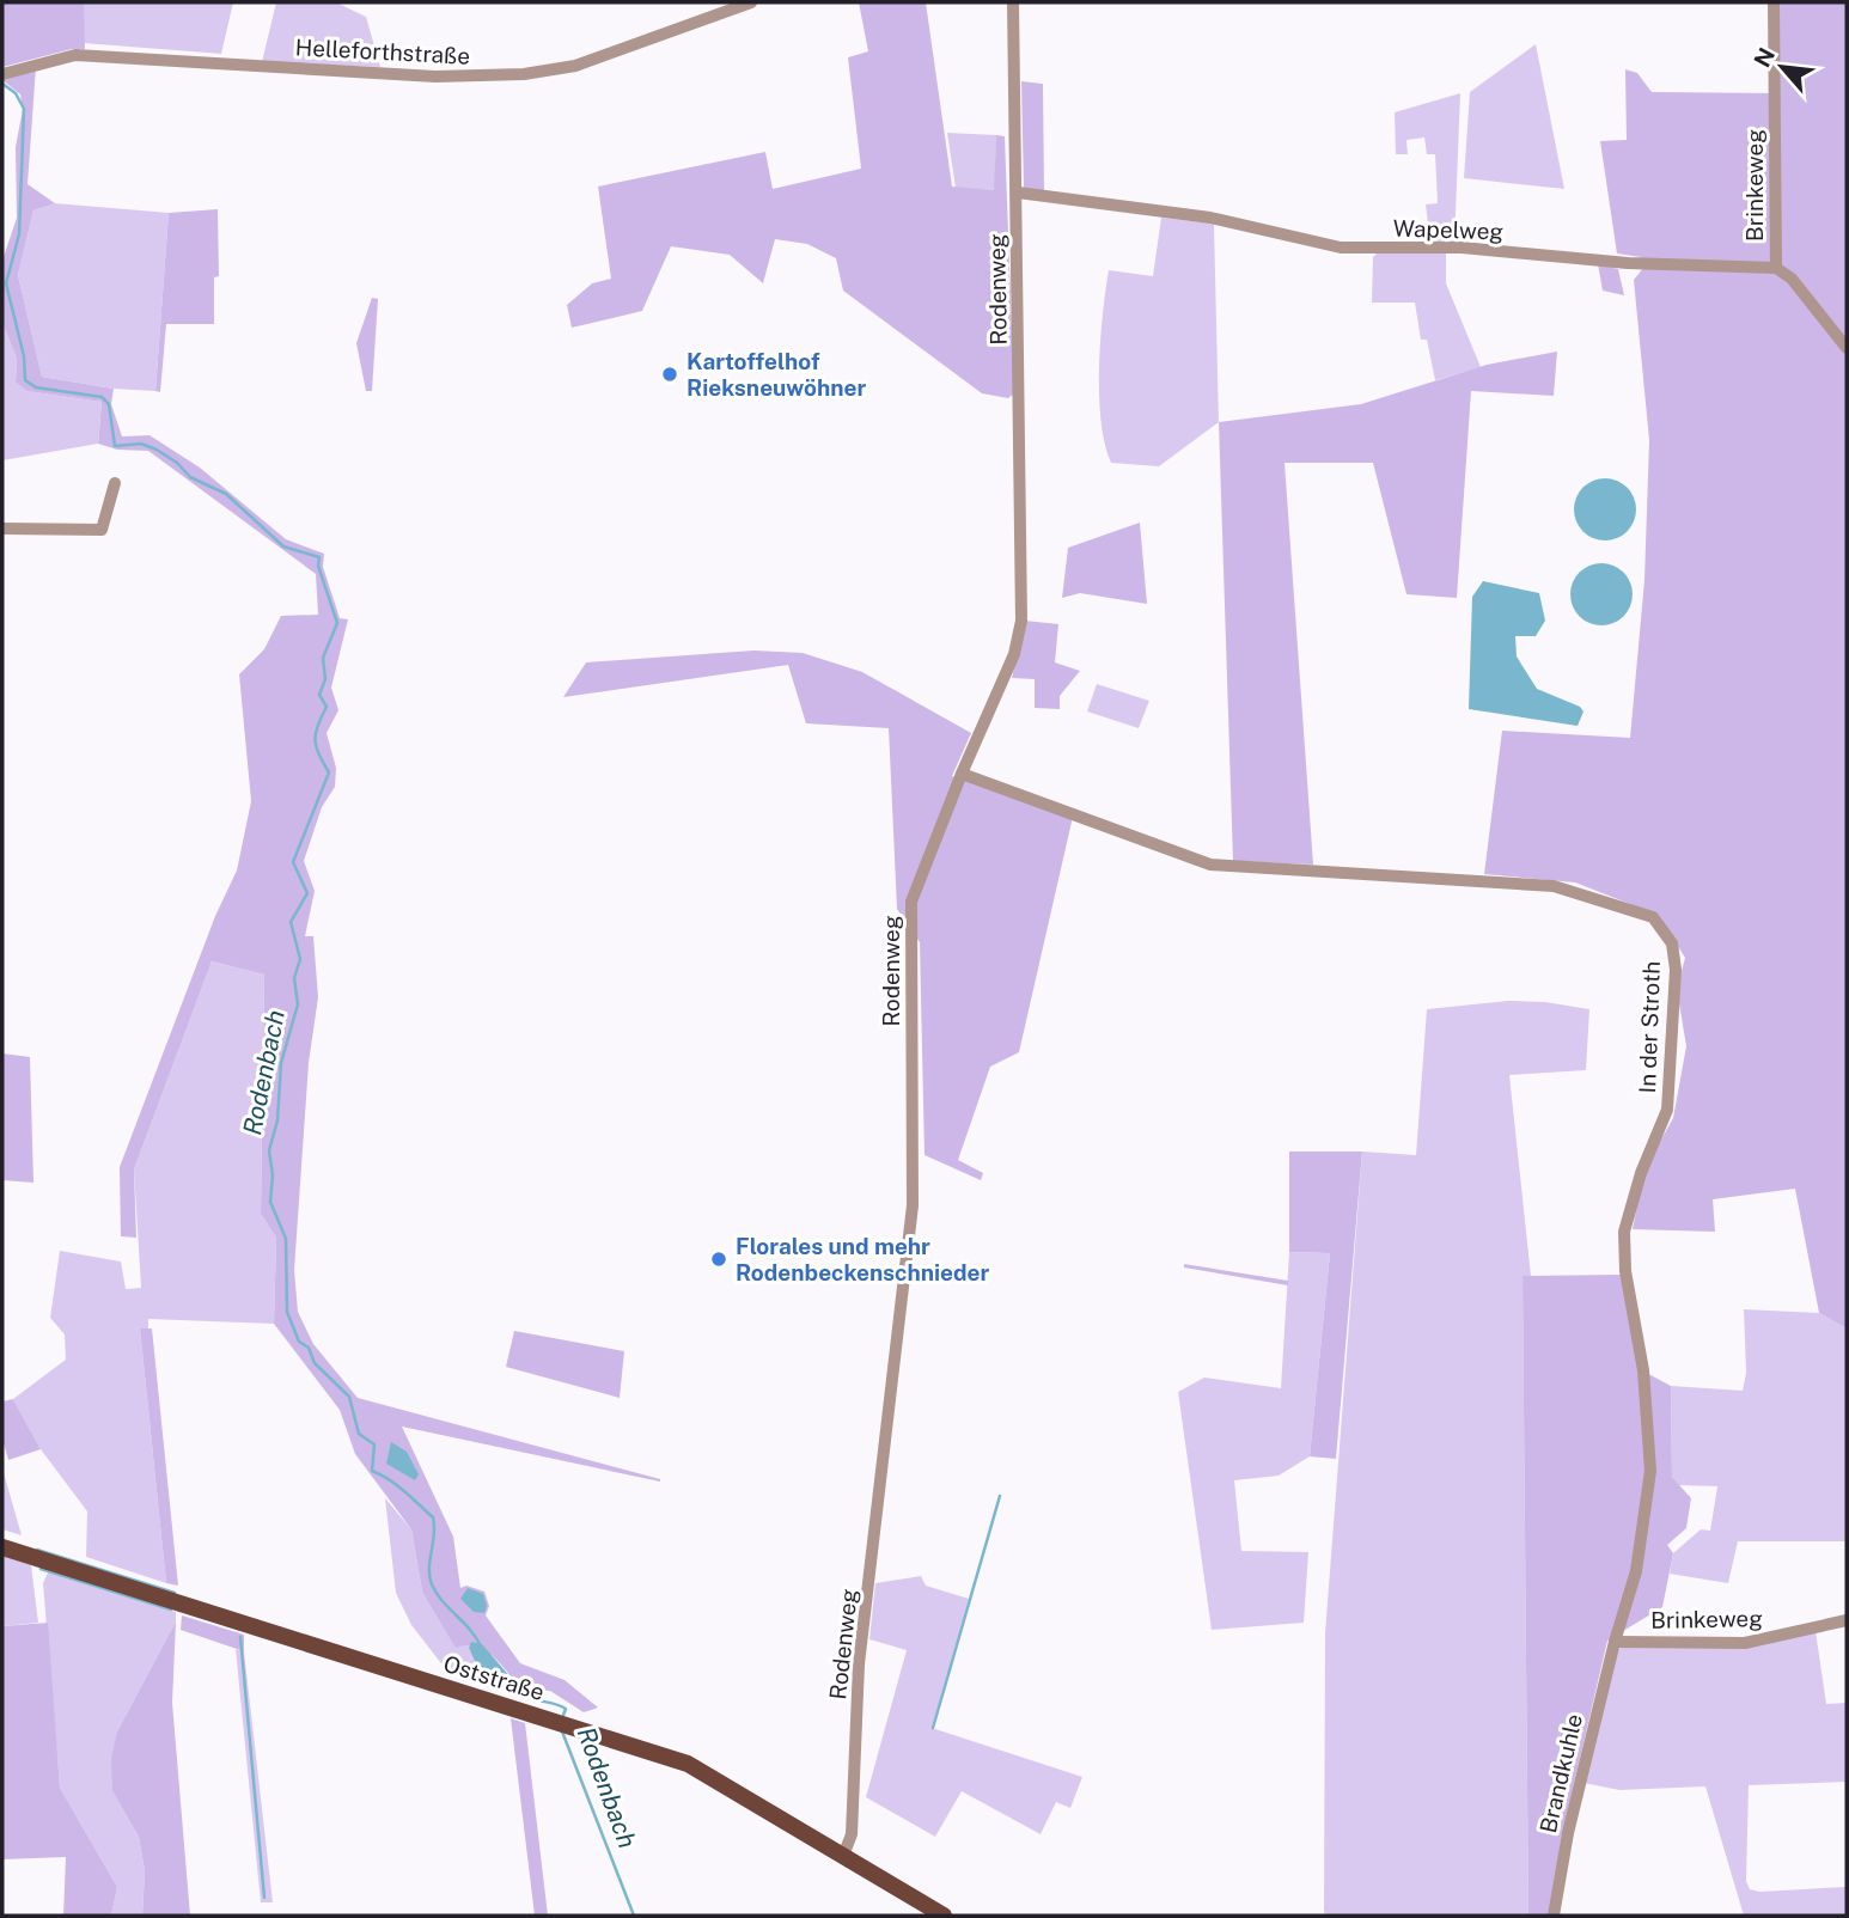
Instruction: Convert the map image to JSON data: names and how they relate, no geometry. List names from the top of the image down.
{
  "streets": {
    "main road": ["Oststraße"],
    "street": [
      "Helleforthstraße",
      "Brinkeweg",
      "Wapelweg",
      "Rodenweg",
      "In der Stroth",
      "Brandkuhle"
    ]
  },
  "crossings": [
    ["Brinkeweg", "Wapelweg"],
    ["Brinkeweg", "In der Stroth"],
    ["Brinkeweg", "Brandkuhle"],
    ["Wapelweg", "Rodenweg"],
    ["Rodenweg", "In der Stroth"],
    ["Rodenweg", "Oststraße"],
    ["In der Stroth", "Brandkuhle"]
  ],
  "water": ["Rodenbach"],
  "places": ["Kartoffelhof Rieksneuwöhner", "Florales und mehr Rodenbeckenschnieder"],
  "north": "top left"
}
